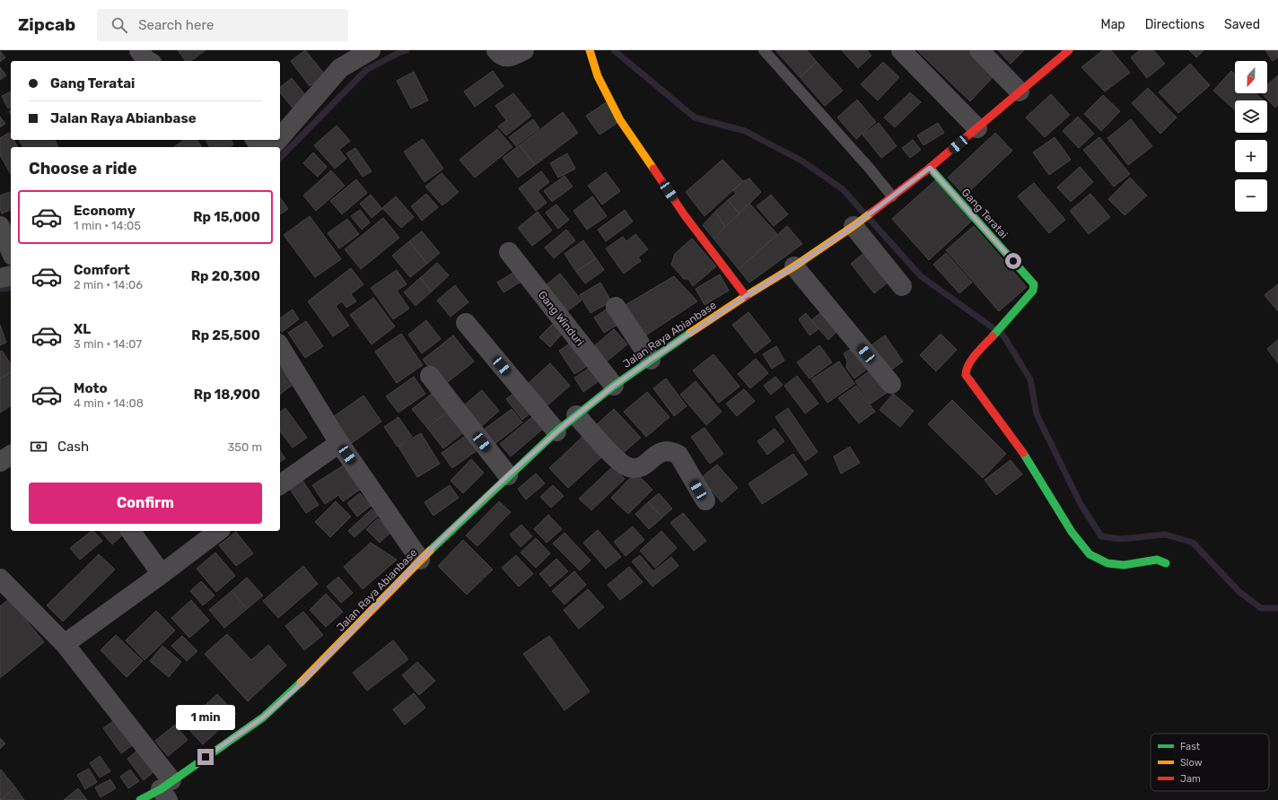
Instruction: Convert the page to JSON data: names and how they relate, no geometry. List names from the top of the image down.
{
  "streets": {
    "main road": ["Gang Teratai", "Jalan Raya Abianbase"],
    "street": ["Gang Winduri"]
  },
  "crossings": [
    ["Gang Teratai", "Jalan Raya Abianbase"],
    ["Gang Winduri", "Jalan Raya Abianbase"]
  ],
  "legend": ["Fast", "Slow", "Jam"],
  "north": "bottom",
  "page": {
    "header": "Zipcab",
    "search": "Search here",
    "nav": ["Map", "Directions", "Saved"],
    "map_buttons": ["+", "−"],
    "banner": ["Gang Teratai", "Jalan Raya Abianbase"],
    "heading": "Choose a ride",
    "list": [
      {
        "name": "Economy",
        "note": "1 min · 14:05",
        "value": "Rp 15,000"
      },
      {
        "name": "Comfort",
        "note": "2 min · 14:06",
        "value": "Rp 20,300"
      },
      {
        "name": "XL",
        "note": "3 min · 14:07",
        "value": "Rp 25,500"
      },
      {
        "name": "Moto",
        "note": "4 min · 14:08",
        "value": "Rp 18,900"
      }
    ],
    "pay": ["Cash", "350 m"],
    "buttons": "Confirm",
    "bubble": "1 min"
  }
}
